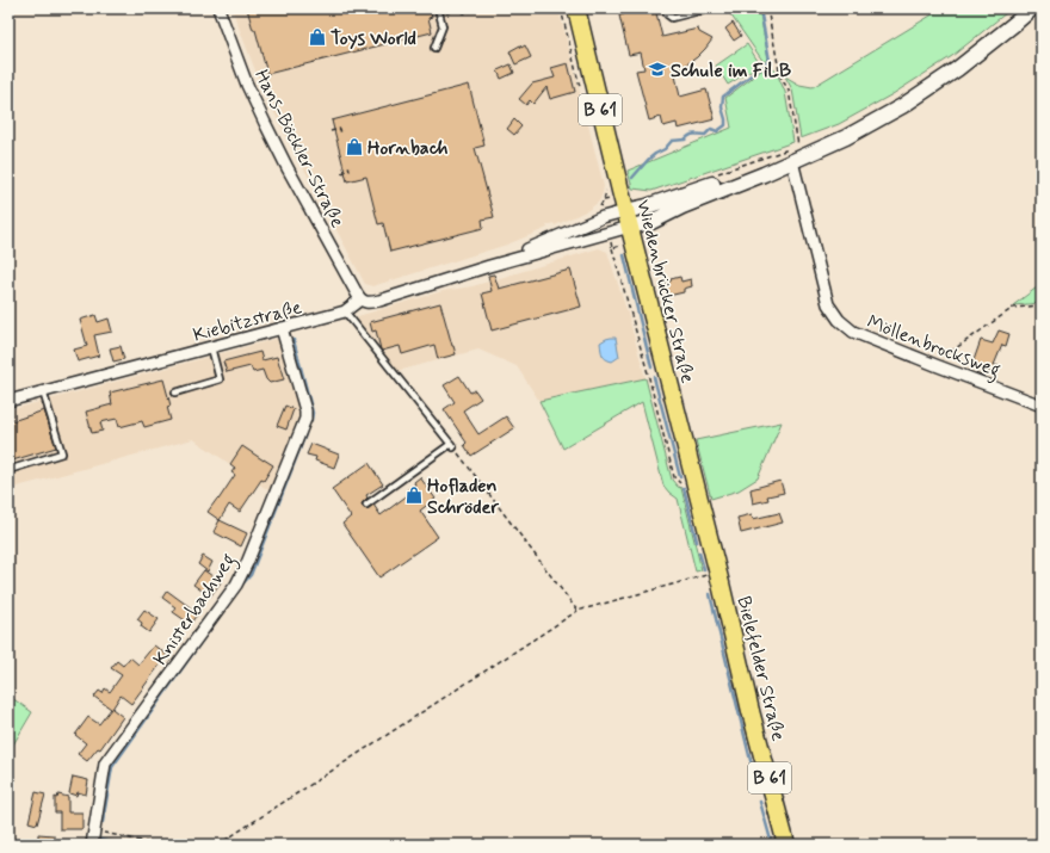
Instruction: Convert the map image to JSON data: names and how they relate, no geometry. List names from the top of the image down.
{
  "streets": {
    "main road": ["B 61", "Wiedenbrücker Straße", "Bielefelder Straße"],
    "street": [
      "Hans-Böckler-Straße",
      "Kiebitzstraße",
      "Möllenbrocksweg",
      "Knisterbachweg"
    ]
  },
  "crossings": [
    ["Hans-Böckler-Straße", "Kiebitzstraße"],
    ["Wiedenbrücker Straße", "Bielefelder Straße"],
    ["Kiebitzstraße", "Knisterbachweg"]
  ],
  "places": {
    "shop": ["Toys World", "Hornbach", "Hofladen Schröder"],
    "school or university": ["Schule im FiLB"]
  }
}
